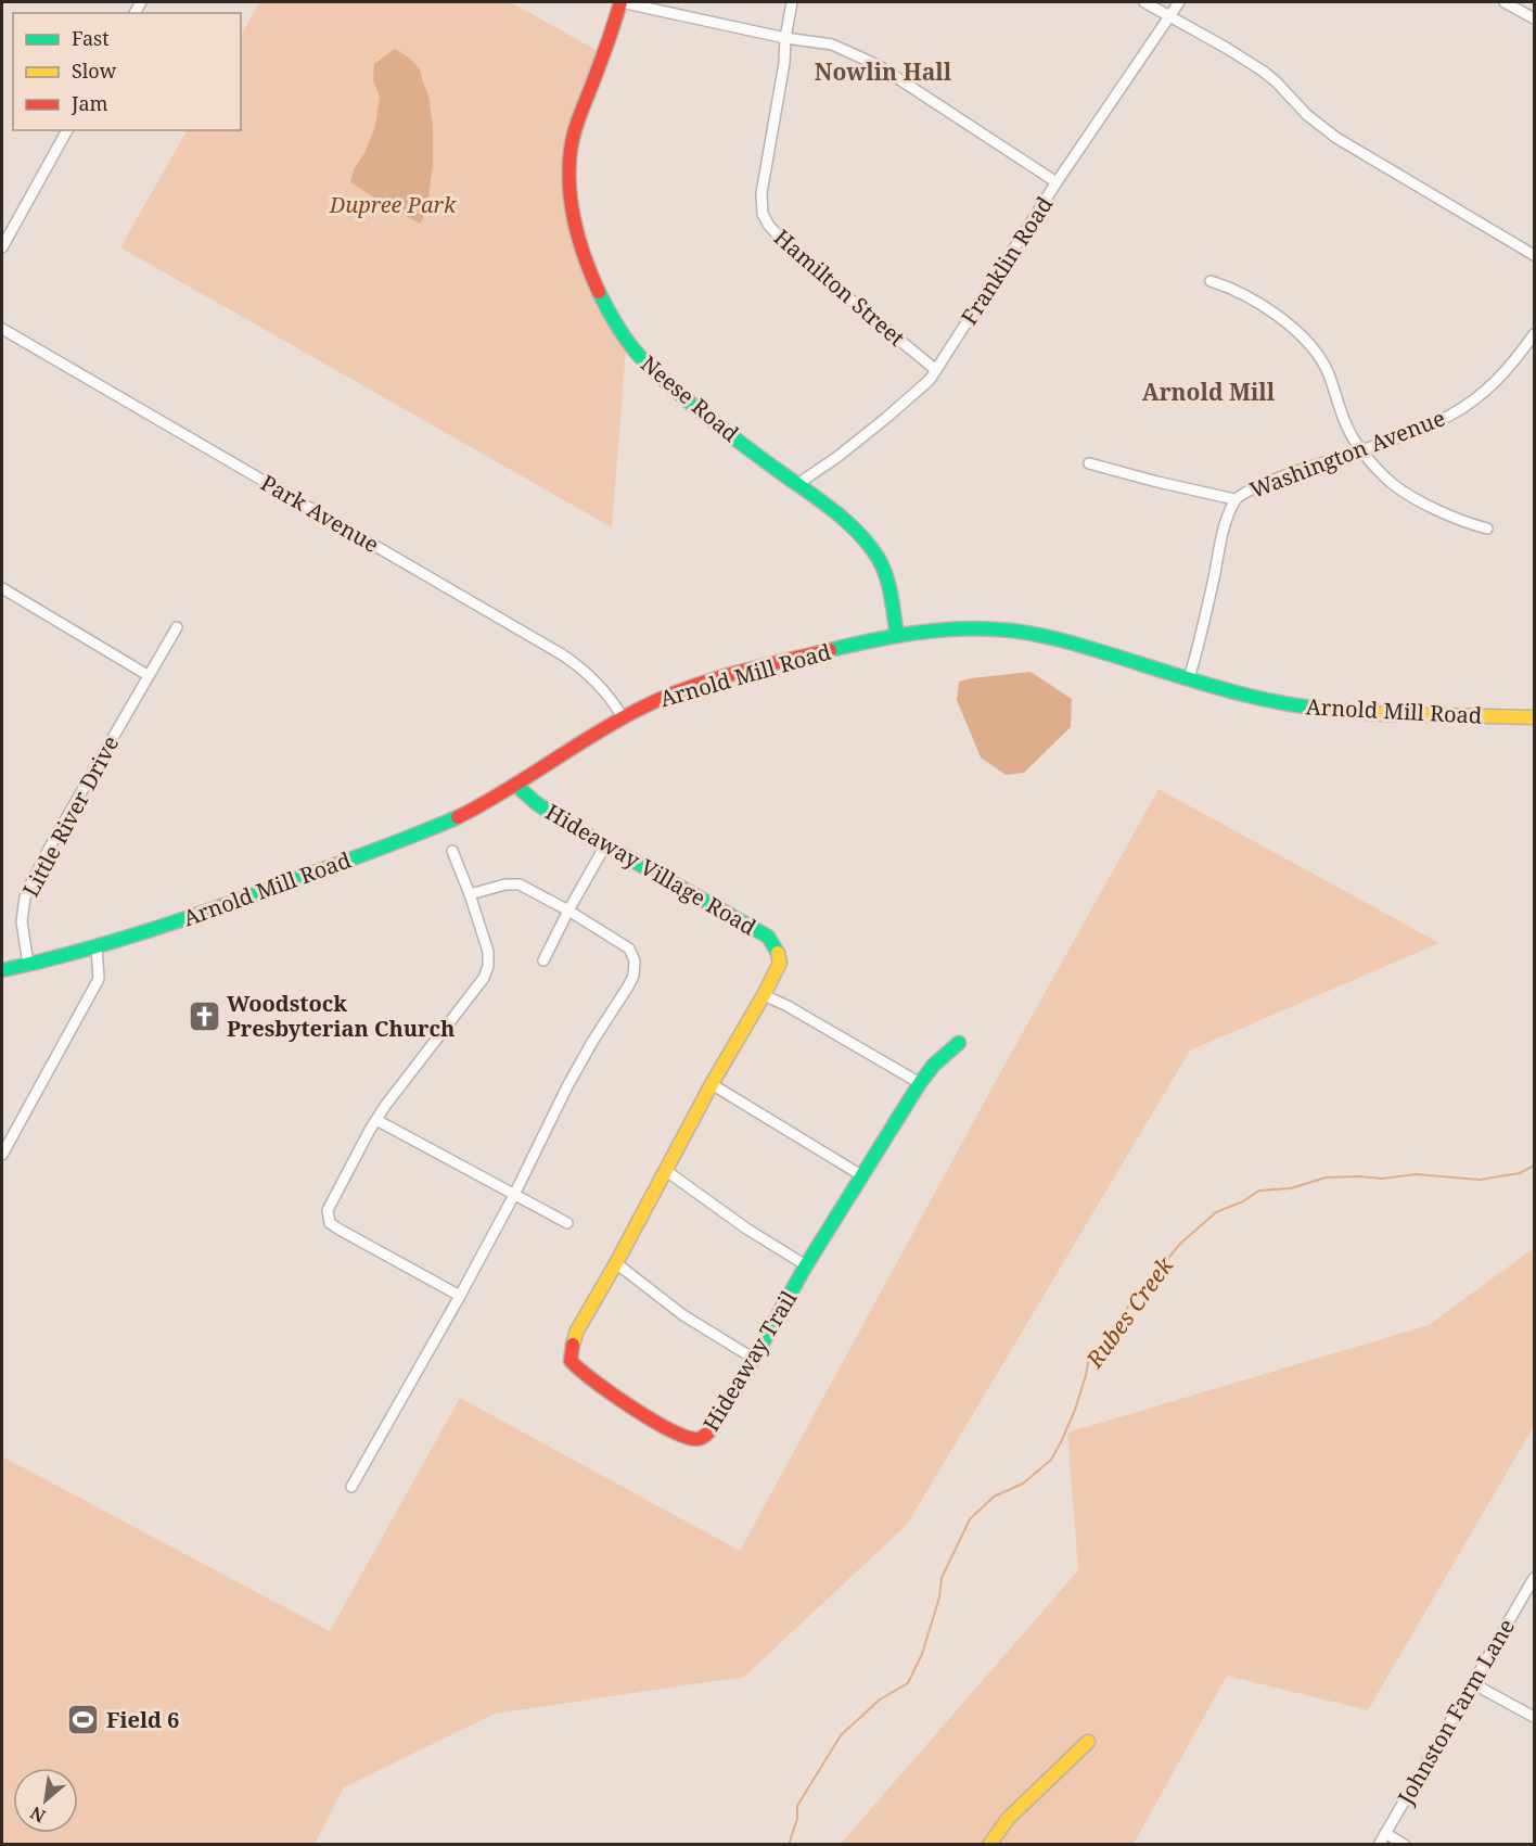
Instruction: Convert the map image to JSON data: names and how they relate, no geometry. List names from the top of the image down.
{
  "streets": {
    "street": [
      "Franklin Road",
      "Hamilton Street",
      "Neese Road",
      "Washington Avenue",
      "Park Avenue",
      "Arnold Mill Road",
      "Little River Drive",
      "Hideaway Village Road",
      "Hideaway Trail",
      "Johnston Farm Lane"
    ]
  },
  "crossings": [
    ["Franklin Road", "Hamilton Street"],
    ["Franklin Road", "Neese Road"],
    ["Neese Road", "Arnold Mill Road"],
    ["Washington Avenue", "Arnold Mill Road"],
    ["Park Avenue", "Arnold Mill Road"],
    ["Arnold Mill Road", "Little River Drive"],
    ["Arnold Mill Road", "Hideaway Village Road"],
    ["Hideaway Village Road", "Hideaway Trail"]
  ],
  "districts": ["Nowlin Hall", "Arnold Mill"],
  "water": ["Rubes Creek"],
  "parks": ["Dupree Park"],
  "places": {
    "church": ["Woodstock Presbyterian Church"],
    "sports": ["Field 6"]
  },
  "legend": ["Fast", "Slow", "Jam"],
  "north": "bottom left"
}
